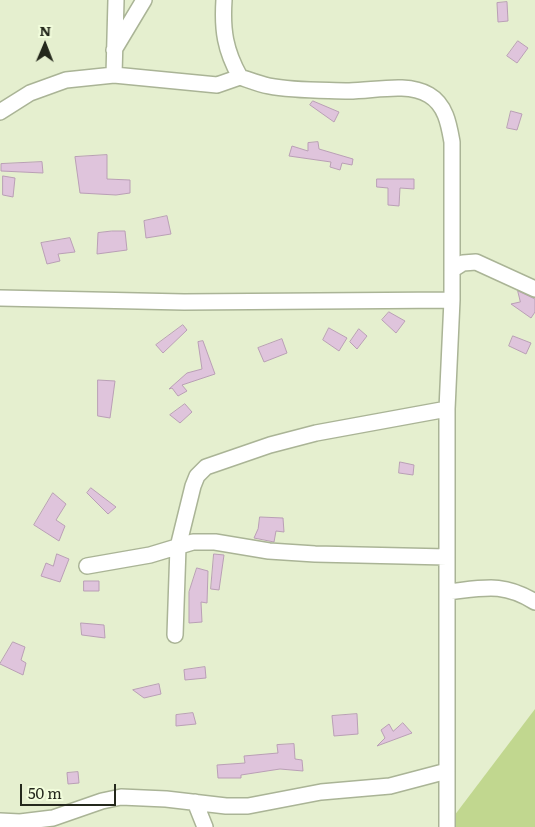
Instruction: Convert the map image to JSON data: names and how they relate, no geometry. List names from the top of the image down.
{
  "scale_bar": "50 m",
  "north": "top"
}
